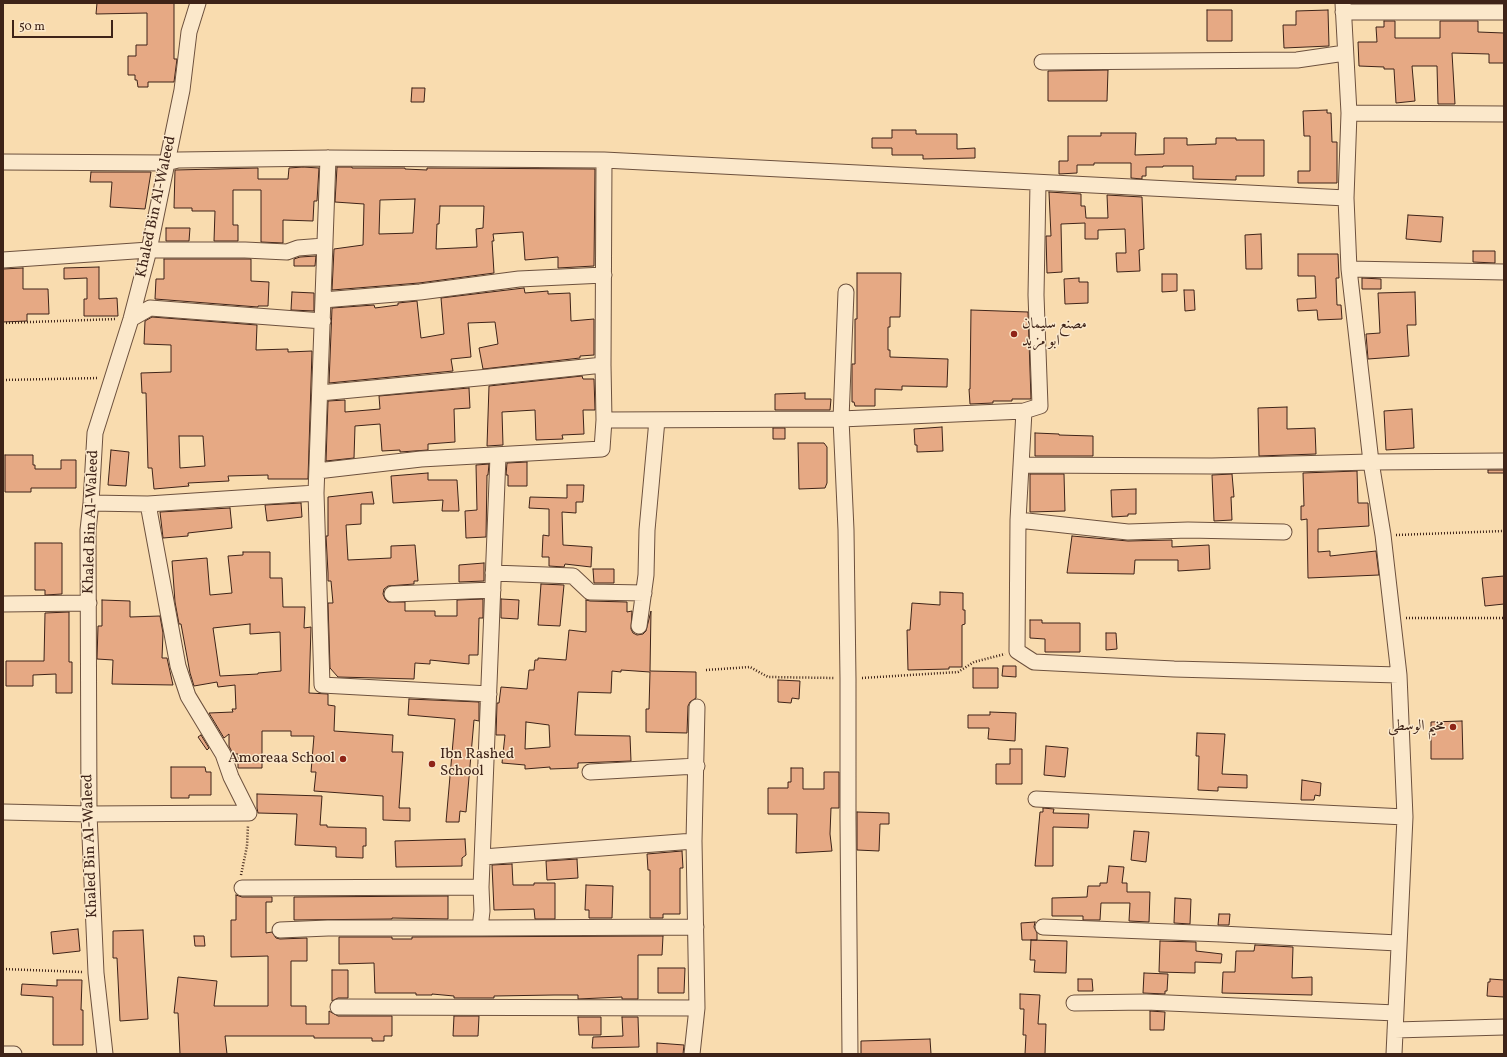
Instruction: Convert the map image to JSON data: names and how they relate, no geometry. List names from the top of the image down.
{
  "streets": {
    "street": ["Khaled Bin Al-Waleed"]
  },
  "places": [
    "مصنع سليمان ابو مزيد",
    "مخيم الوسطى",
    "Amoreaa School",
    "Ibn Rashed School"
  ],
  "scale_bar": "50 m"
}
